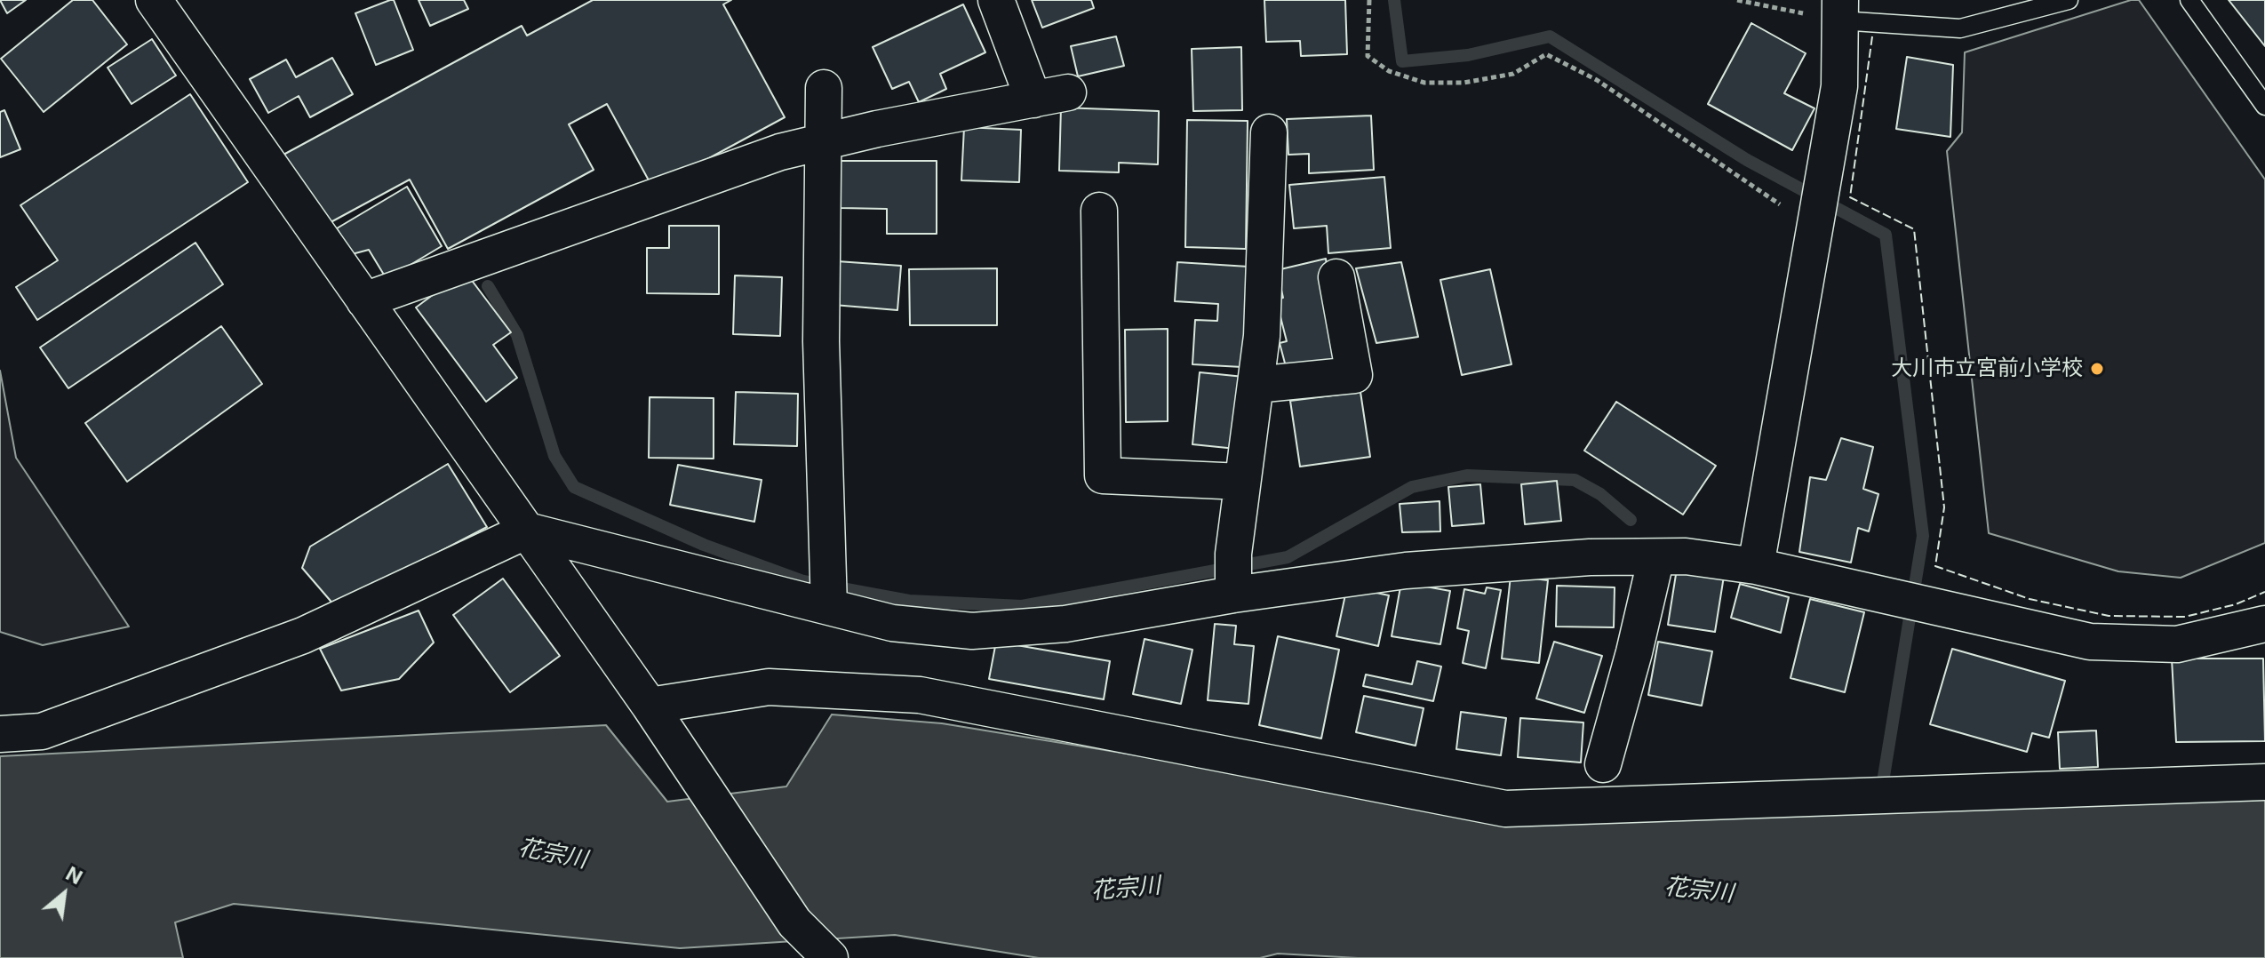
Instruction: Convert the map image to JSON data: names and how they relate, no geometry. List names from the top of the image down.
{
  "water": ["花宗川"],
  "places": ["大川市立宮前小学校"],
  "north": "top right"
}
